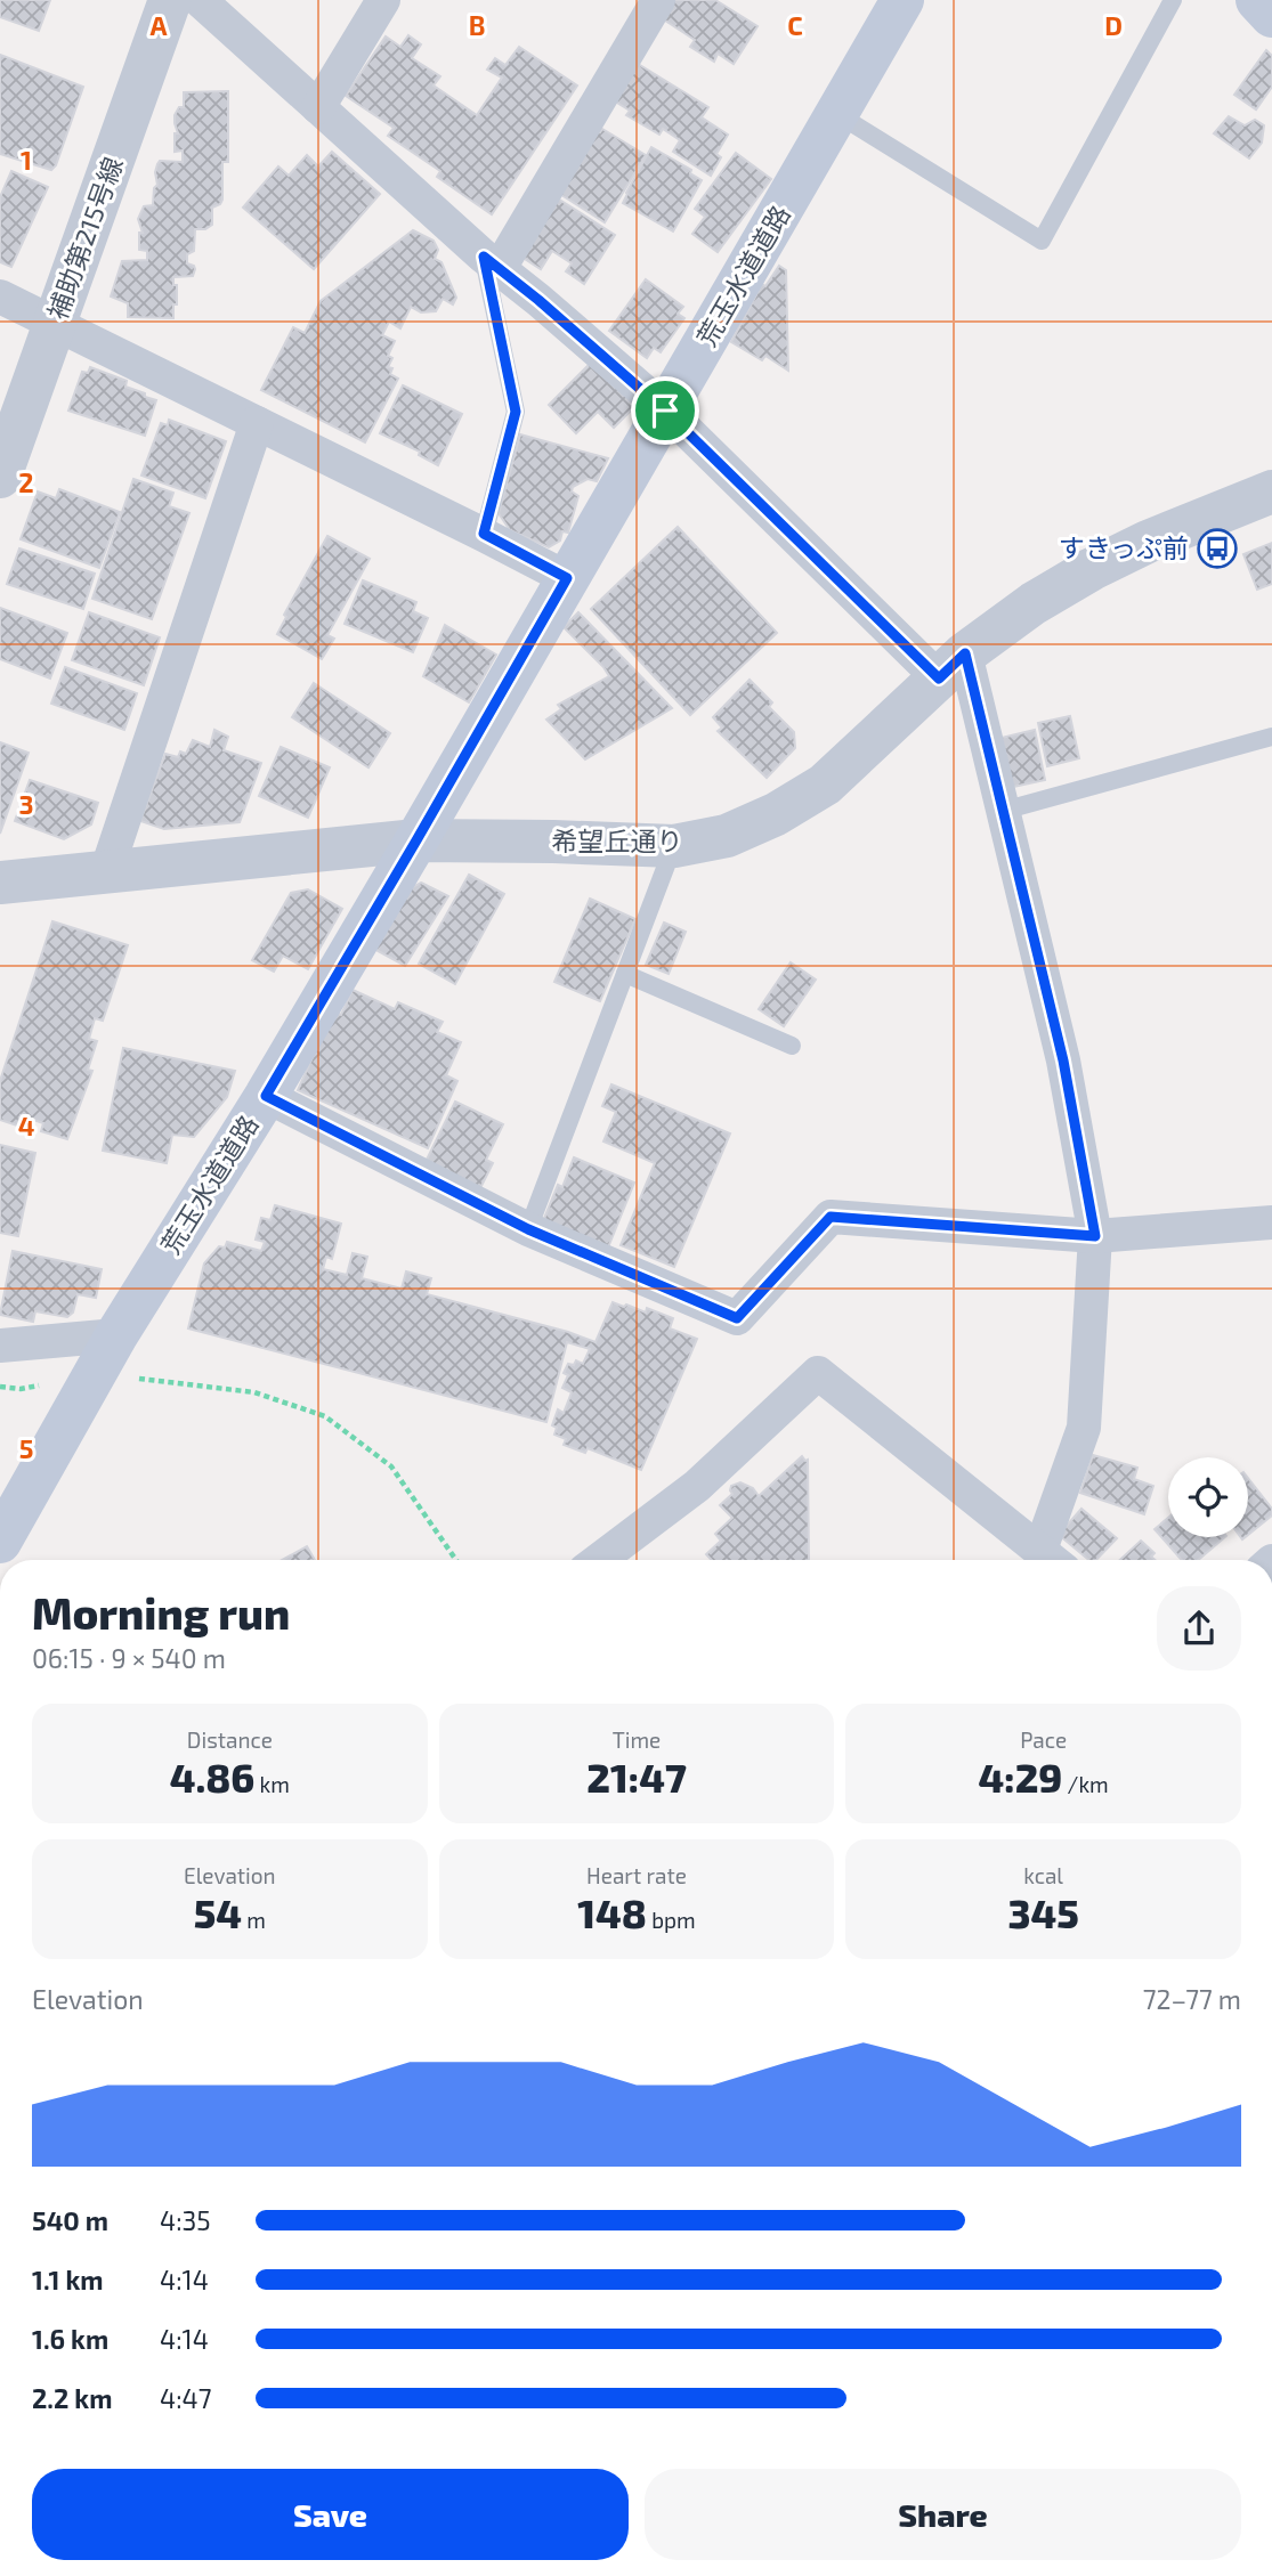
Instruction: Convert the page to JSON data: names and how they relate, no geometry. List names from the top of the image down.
{
  "streets": {
    "main road": ["荒玉水道道路"],
    "street": ["補助第215号線", "希望丘通り"]
  },
  "crossings": [
    ["荒玉水道道路", "希望丘通り"]
  ],
  "places": {
    "bus stop": ["すきっぷ前"]
  },
  "page": {
    "heading": ["Morning run", "06:15 · 9 × 540 m"],
    "stats": [
      ["Distance", "4.86 km"],
      ["Time", "21:47"],
      ["Pace", "4:29 /km"],
      ["Elevation", "54 m"],
      ["Heart rate", "148 bpm"],
      ["kcal", "345"]
    ],
    "chart": ["Elevation", "72–77 m"],
    "list": [
      {
        "name": "540 m",
        "note": "4:35"
      },
      {
        "name": "1.1 km",
        "note": "4:14"
      },
      {
        "name": "1.6 km",
        "note": "4:14"
      },
      {
        "name": "2.2 km",
        "note": "4:47"
      }
    ],
    "buttons": ["Save", "Share"]
  },
  "grid": {
    "columns": [
      "A",
      "B",
      "C",
      "D"
    ],
    "rows": [
      "1",
      "2",
      "3",
      "4",
      "5"
    ]
  }
}
